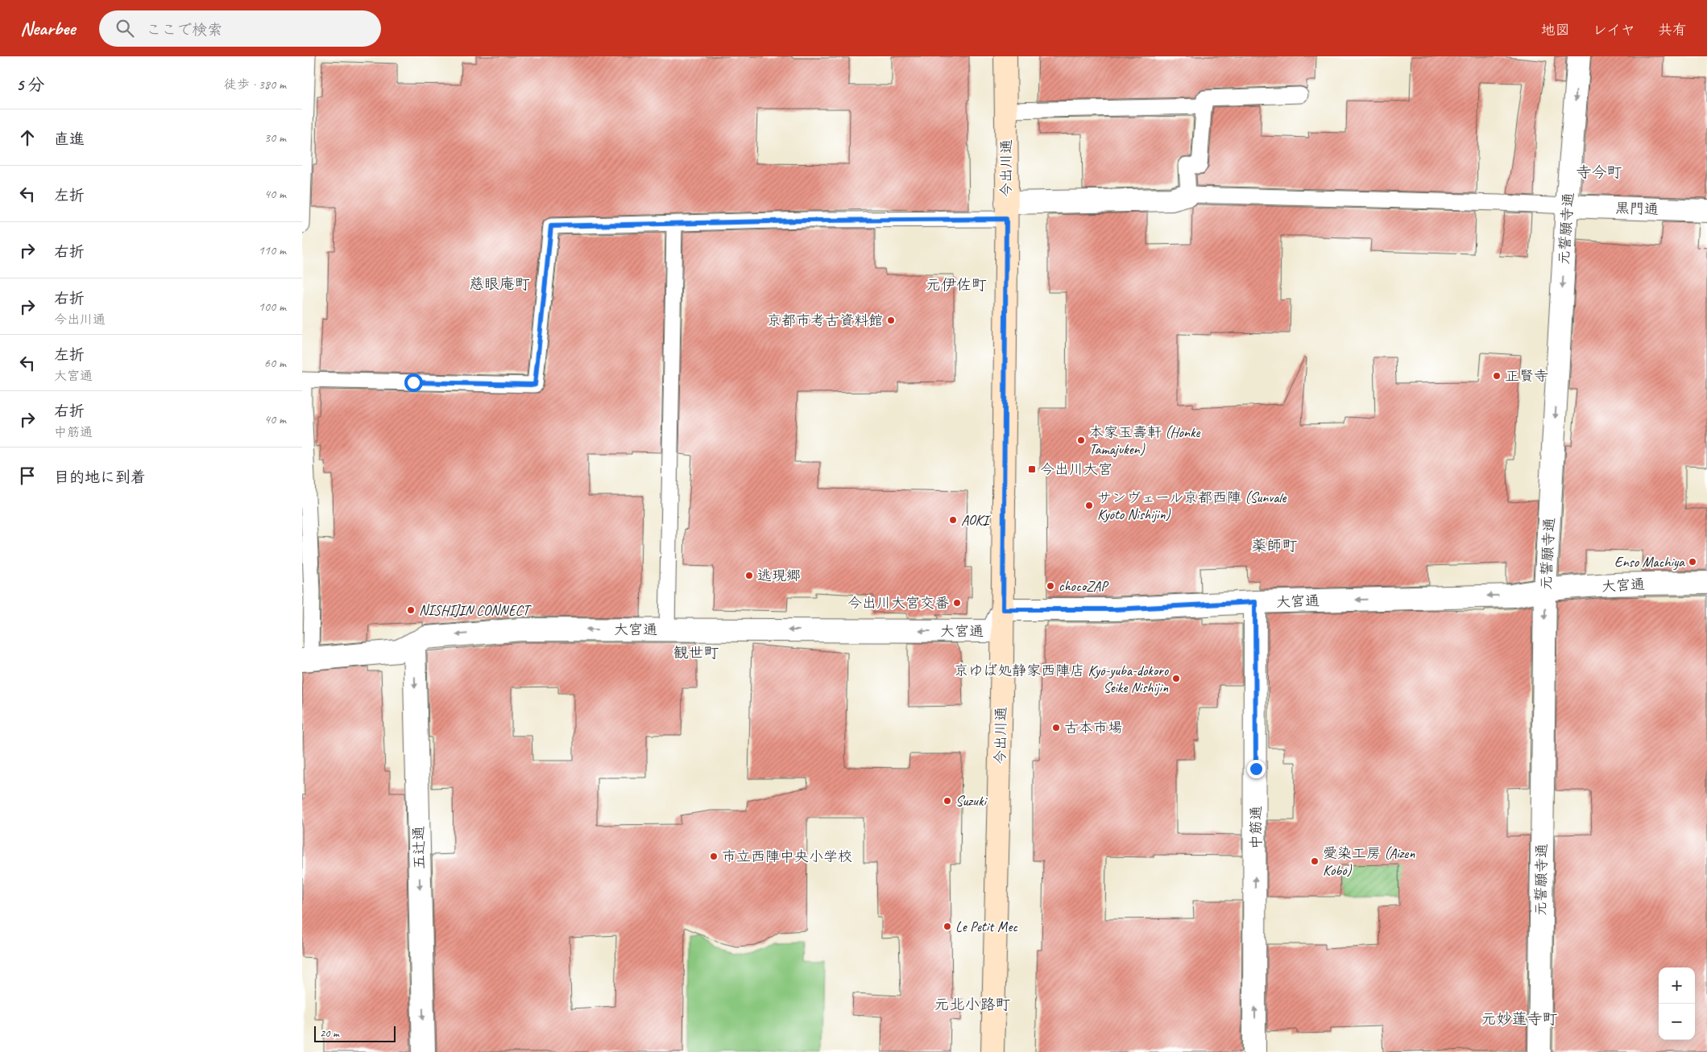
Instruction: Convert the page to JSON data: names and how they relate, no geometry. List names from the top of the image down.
{
  "streets": {
    "main road": ["今出川通"],
    "street": [
      "黒門通",
      "元誓願寺通",
      "大宮通",
      "中筋通",
      "五辻通"
    ]
  },
  "crossings": [
    ["今出川通", "大宮通"],
    ["黒門通", "元誓願寺通"],
    ["元誓願寺通", "大宮通"],
    ["大宮通", "中筋通"],
    ["大宮通", "五辻通"]
  ],
  "one_way": [
    "元誓願寺通",
    "大宮通",
    "中筋通",
    "五辻通"
  ],
  "districts": [
    "寺今町",
    "慈眼庵町",
    "元伊佐町",
    "薬師町",
    "観世町",
    "元北小路町",
    "元妙蓮寺町"
  ],
  "places": {
    "other": [
      "京都市考古資料館",
      "正賢寺",
      "本家玉壽軒 (Honke Tamajuken)",
      "サンヴェール京都西陣 (Sunvale Kyōto Nishijin)",
      "AOKI",
      "Enso Machiya",
      "逃現郷",
      "chocoZAP",
      "今出川大宮交番",
      "NISHIJIN CONNECT",
      "京ゆば処静家西陣店 Kyō-yuba-dokoro Seike Nishijin",
      "古本市場",
      "Suzuki",
      "市立西陣中央小学校",
      "愛染工房 (Aizen Kōbō)",
      "Le Petit Mec"
    ],
    "transit": ["今出川大宮"]
  },
  "scale_bar": "20 m",
  "page": {
    "header": "Nearbee",
    "search": "ここで検索",
    "nav": ["地図", "レイヤ", "共有"],
    "heading": ["5 分", "徒歩 · 380 m"],
    "list": [
      ["直進", "30 m"],
      ["左折", "40 m"],
      ["右折", "110 m"],
      ["右折", "今出川通", "100 m"],
      ["左折", "大宮通", "60 m"],
      ["右折", "中筋通", "40 m"],
      "目的地に到着"
    ],
    "map_buttons": ["+", "−"],
    "scale": "20 m"
  }
}
